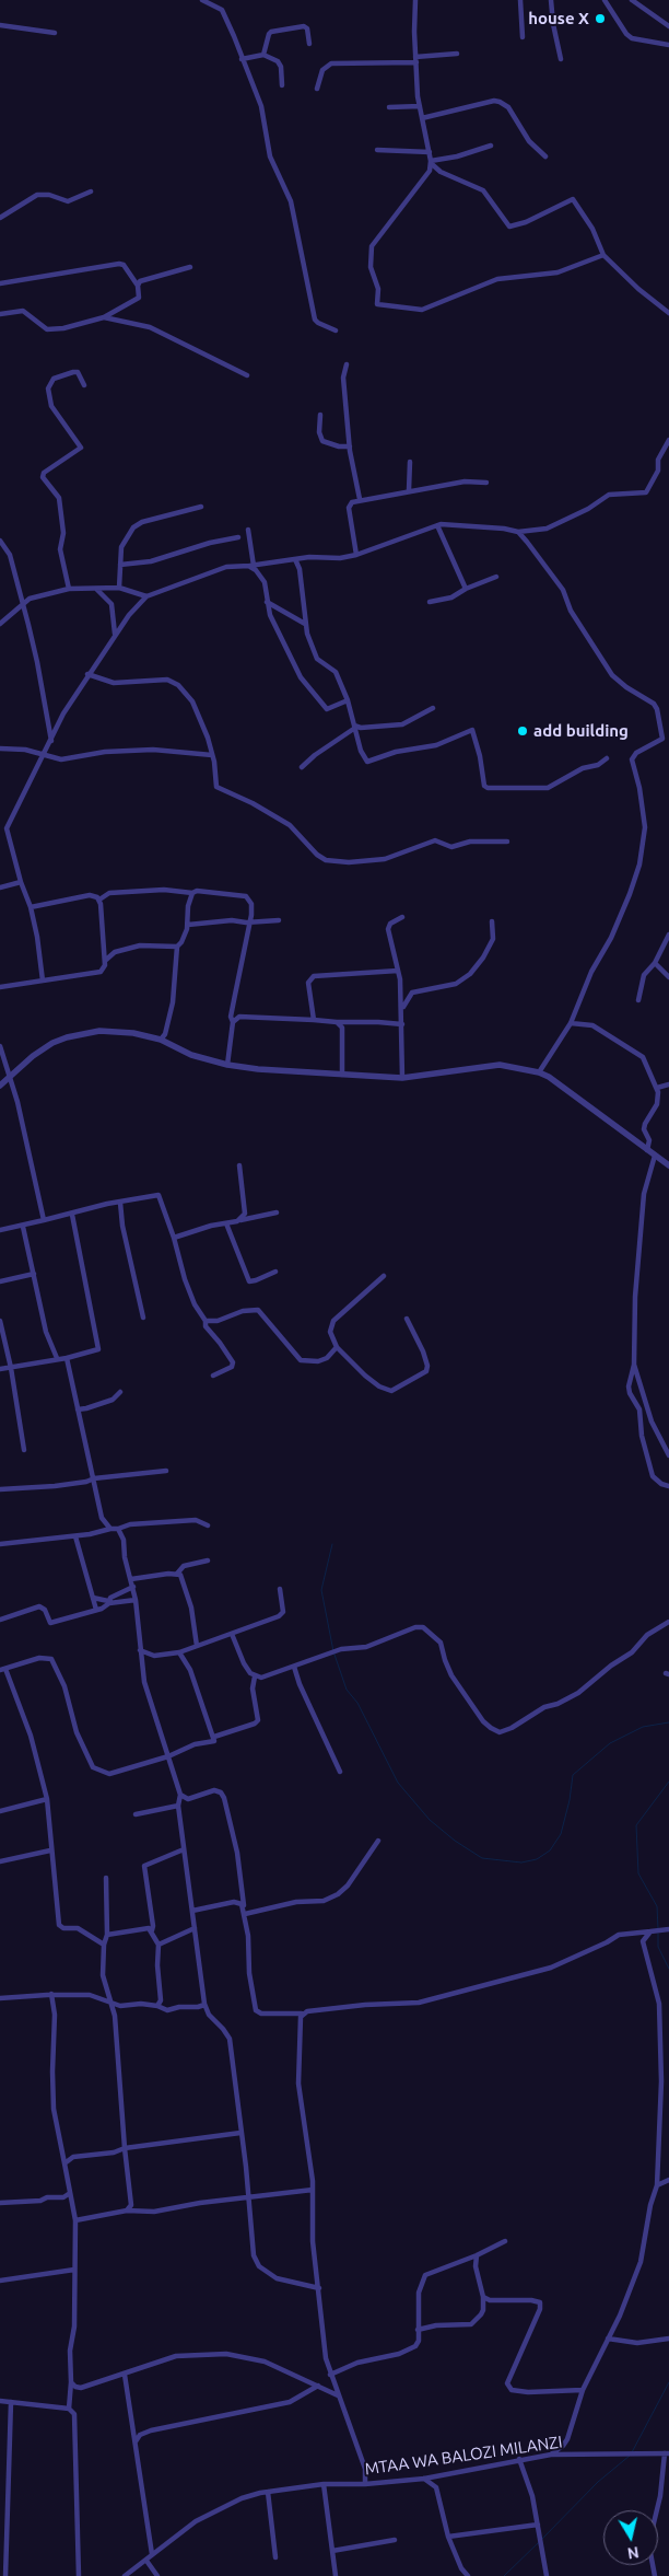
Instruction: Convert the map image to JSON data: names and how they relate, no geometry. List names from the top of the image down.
{
  "streets": {
    "street": ["MTAA WA BALOZI MILANZI"]
  },
  "places": ["house X", "add building"],
  "north": "bottom"
}
